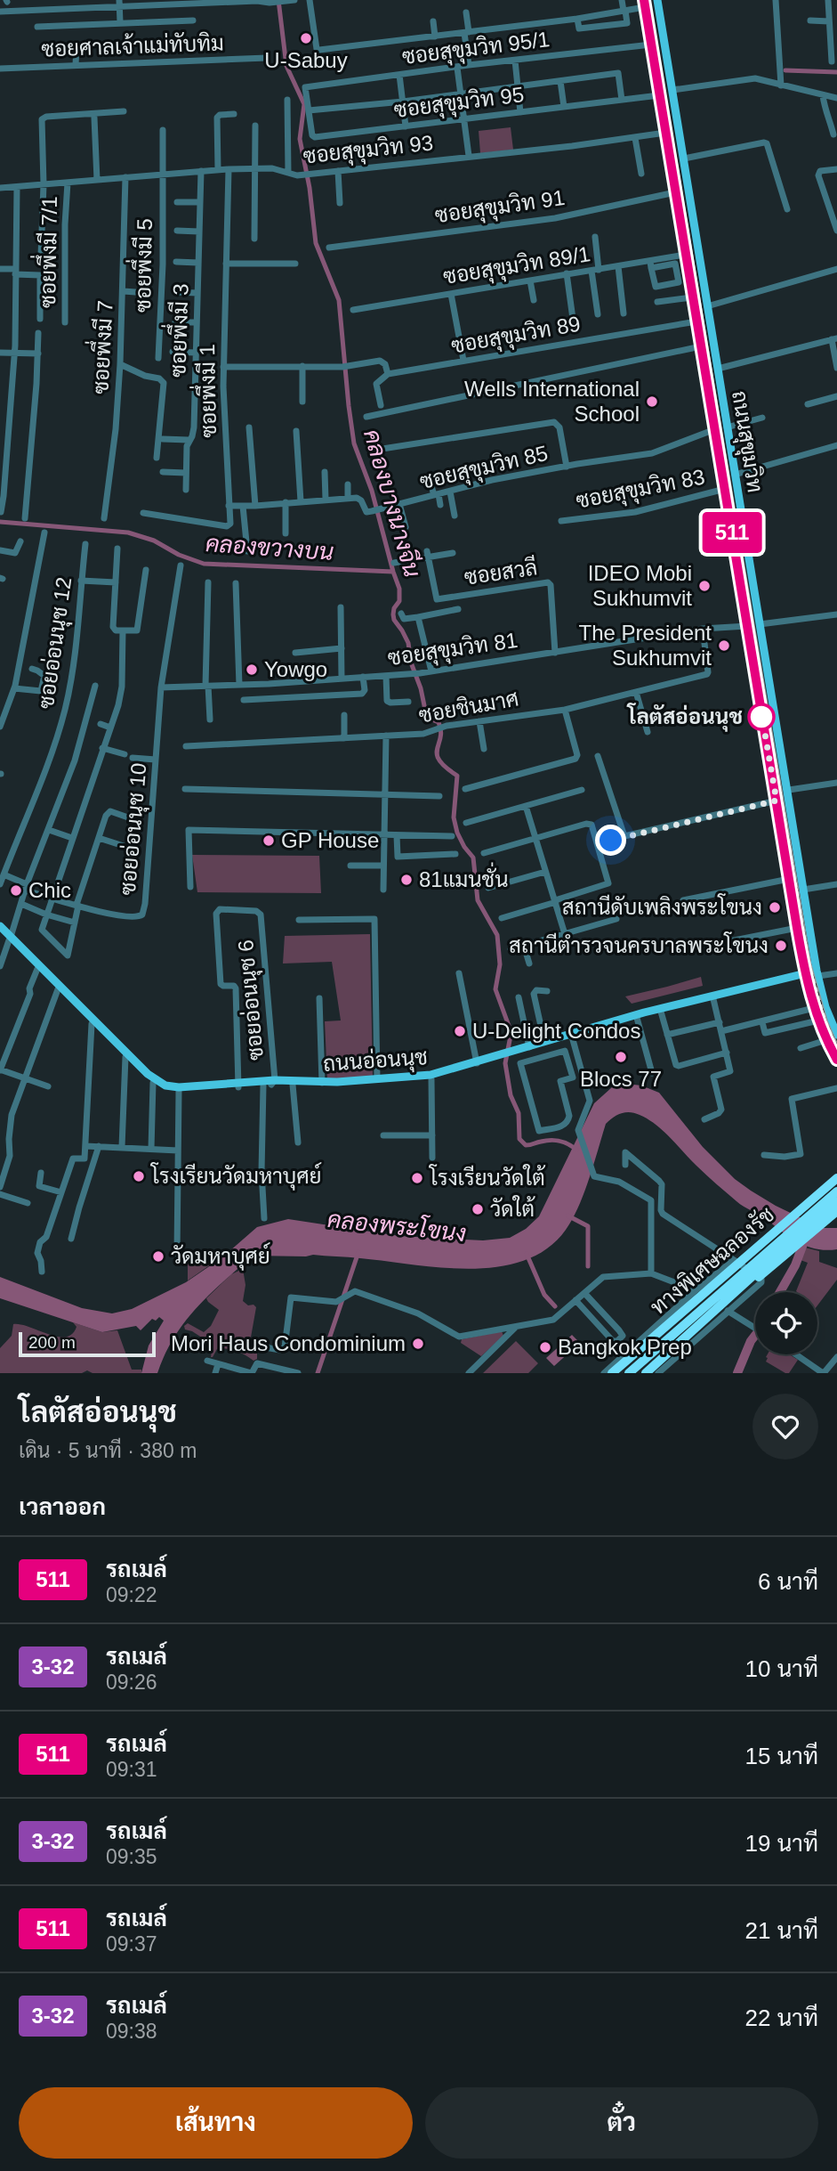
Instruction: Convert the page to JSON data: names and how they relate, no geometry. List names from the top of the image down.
{
  "streets": {
    "highway": ["ทางพิเศษฉลองรัช"],
    "main road": ["ถนนสุขุมวิท", "ถนนอ่อนนุช"],
    "street": [
      "ซอยศาลเจ้าแม่ทับทิม",
      "ซอยสุขุมวิท 95/1",
      "ซอยสุขุมวิท 95",
      "ซอยสุขุมวิท 93",
      "ซอยสุขุมวิท 91",
      "ซอยพึ่งมี 7/1",
      "ซอยพึ่งมี 5",
      "ซอยสุขุมวิท 89/1",
      "ซอยพึ่งมี 3",
      "ซอยสุขุมวิท 89",
      "ซอยพึ่งมี 7",
      "ซอยพึ่งมี 1",
      "ซอยสุขุมวิท 85",
      "ซอยสุขุมวิท 83",
      "ซอยสวลี",
      "ซอยอ่อนนุช 12",
      "ซอยสุขุมวิท 81",
      "ซอยชินมาศ",
      "ซอยอ่อนนุช 10",
      "ซอยอ่อนนุช 6"
    ]
  },
  "crossings": [
    ["ซอยสุขุมวิท 95/1", "ซอยสุขุมวิท 95"],
    ["ซอยสุขุมวิท 95/1", "ถนนสุขุมวิท"],
    ["ซอยสุขุมวิท 95", "ถนนสุขุมวิท"],
    ["ซอยสุขุมวิท 93", "ซอยพึ่งมี 7/1"],
    ["ซอยสุขุมวิท 93", "ซอยพึ่งมี 5"],
    ["ซอยสุขุมวิท 93", "ซอยพึ่งมี 3"],
    ["ซอยสุขุมวิท 93", "ซอยพึ่งมี 7"],
    ["ซอยสุขุมวิท 93", "ซอยพึ่งมี 1"],
    ["ซอยสุขุมวิท 93", "ถนนสุขุมวิท"],
    ["ซอยสุขุมวิท 91", "ถนนสุขุมวิท"],
    ["ซอยสุขุมวิท 89/1", "ถนนสุขุมวิท"],
    ["ซอยสุขุมวิท 89", "ถนนสุขุมวิท"],
    ["ถนนสุขุมวิท", "ซอยสุขุมวิท 85"],
    ["ถนนสุขุมวิท", "ซอยสุขุมวิท 83"],
    ["ถนนสุขุมวิท", "ซอยสุขุมวิท 81"],
    ["ถนนสุขุมวิท", "ถนนอ่อนนุช"],
    ["ซอยสวลี", "ซอยสุขุมวิท 81"],
    ["ซอยอ่อนนุช 12", "ซอยอ่อนนุช 10"],
    ["ซอยสุขุมวิท 81", "ซอยชินมาศ"],
    ["ซอยสุขุมวิท 81", "ซอยอ่อนนุช 10"],
    ["ซอยอ่อนนุช 6", "ถนนอ่อนนุช"]
  ],
  "water": ["คลองบางนางจีน", "คลองขวางบน", "คลองพระโขนง"],
  "places": [
    "U-Sabuy",
    "Wells International School",
    "IDEO Mobi Sukhumvit",
    "The President Sukhumvit",
    "Yowgo",
    "โลตัสอ่อนนุช",
    "GP House",
    "81แมนชั่น",
    "Chic",
    "สถานีดับเพลิงพระโขนง",
    "สถานีตำรวจนครบาลพระโขนง",
    "U-Delight Condos",
    "Blocs 77",
    "โรงเรียนวัดมหาบุศย์",
    "โรงเรียนวัดใต้",
    "วัดใต้",
    "วัดมหาบุศย์",
    "Mori Haus Condominium",
    "Bangkok Prep"
  ],
  "lines": ["bus line 511"],
  "scale_bar": "200 m",
  "page": {
    "on_map": "511",
    "scale": "200 m",
    "heading": [
      ["โลตัสอ่อนนุช", "เดิน · 5 นาที · 380 m"],
      "เวลาออก"
    ],
    "list": [
      {
        "mark": "511",
        "name": "รถเมล์",
        "note": "09:22",
        "value": "6 นาที"
      },
      {
        "mark": "3-32",
        "name": "รถเมล์",
        "note": "09:26",
        "value": "10 นาที"
      },
      {
        "mark": "511",
        "name": "รถเมล์",
        "note": "09:31",
        "value": "15 นาที"
      },
      {
        "mark": "3-32",
        "name": "รถเมล์",
        "note": "09:35",
        "value": "19 นาที"
      },
      {
        "mark": "511",
        "name": "รถเมล์",
        "note": "09:37",
        "value": "21 นาที"
      },
      {
        "mark": "3-32",
        "name": "รถเมล์",
        "note": "09:38",
        "value": "22 นาที"
      }
    ],
    "buttons": ["เส้นทาง", "ตั๋ว"]
  }
}
